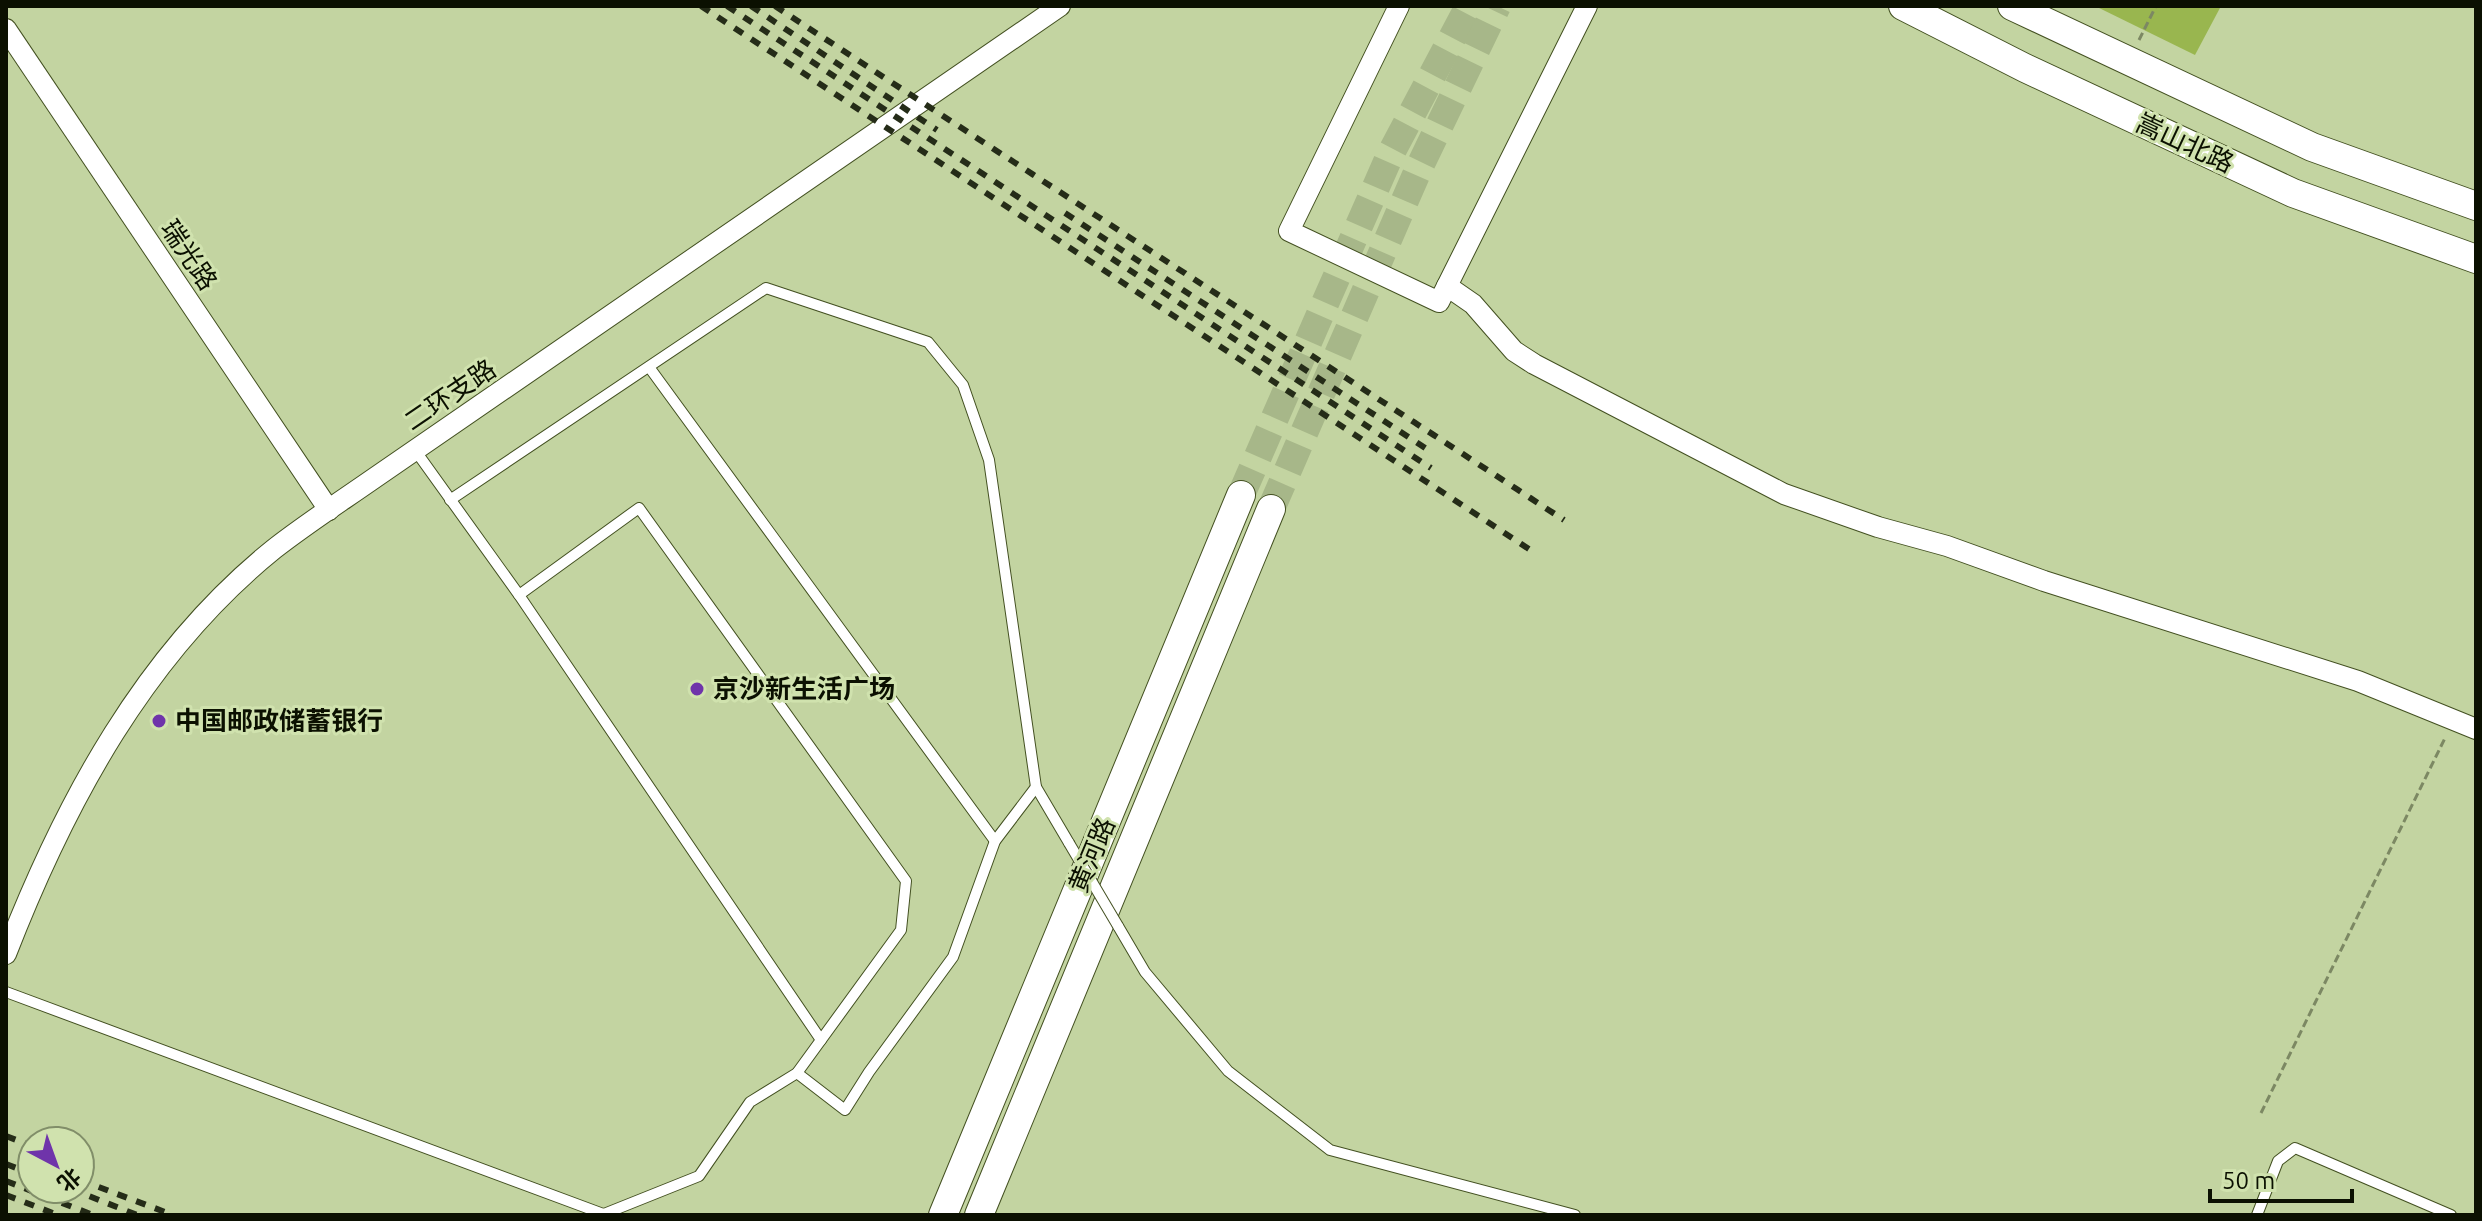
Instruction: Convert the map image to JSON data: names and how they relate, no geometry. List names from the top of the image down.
{
  "streets": {
    "main road": ["嵩山北路", "黄河路"],
    "street": ["瑞光路", "二环支路"]
  },
  "crossings": [
    ["瑞光路", "二环支路"]
  ],
  "places": ["京沙新生活广场", "中国邮政储蓄银行"],
  "scale_bar": "50 m",
  "north": "bottom right"
}
